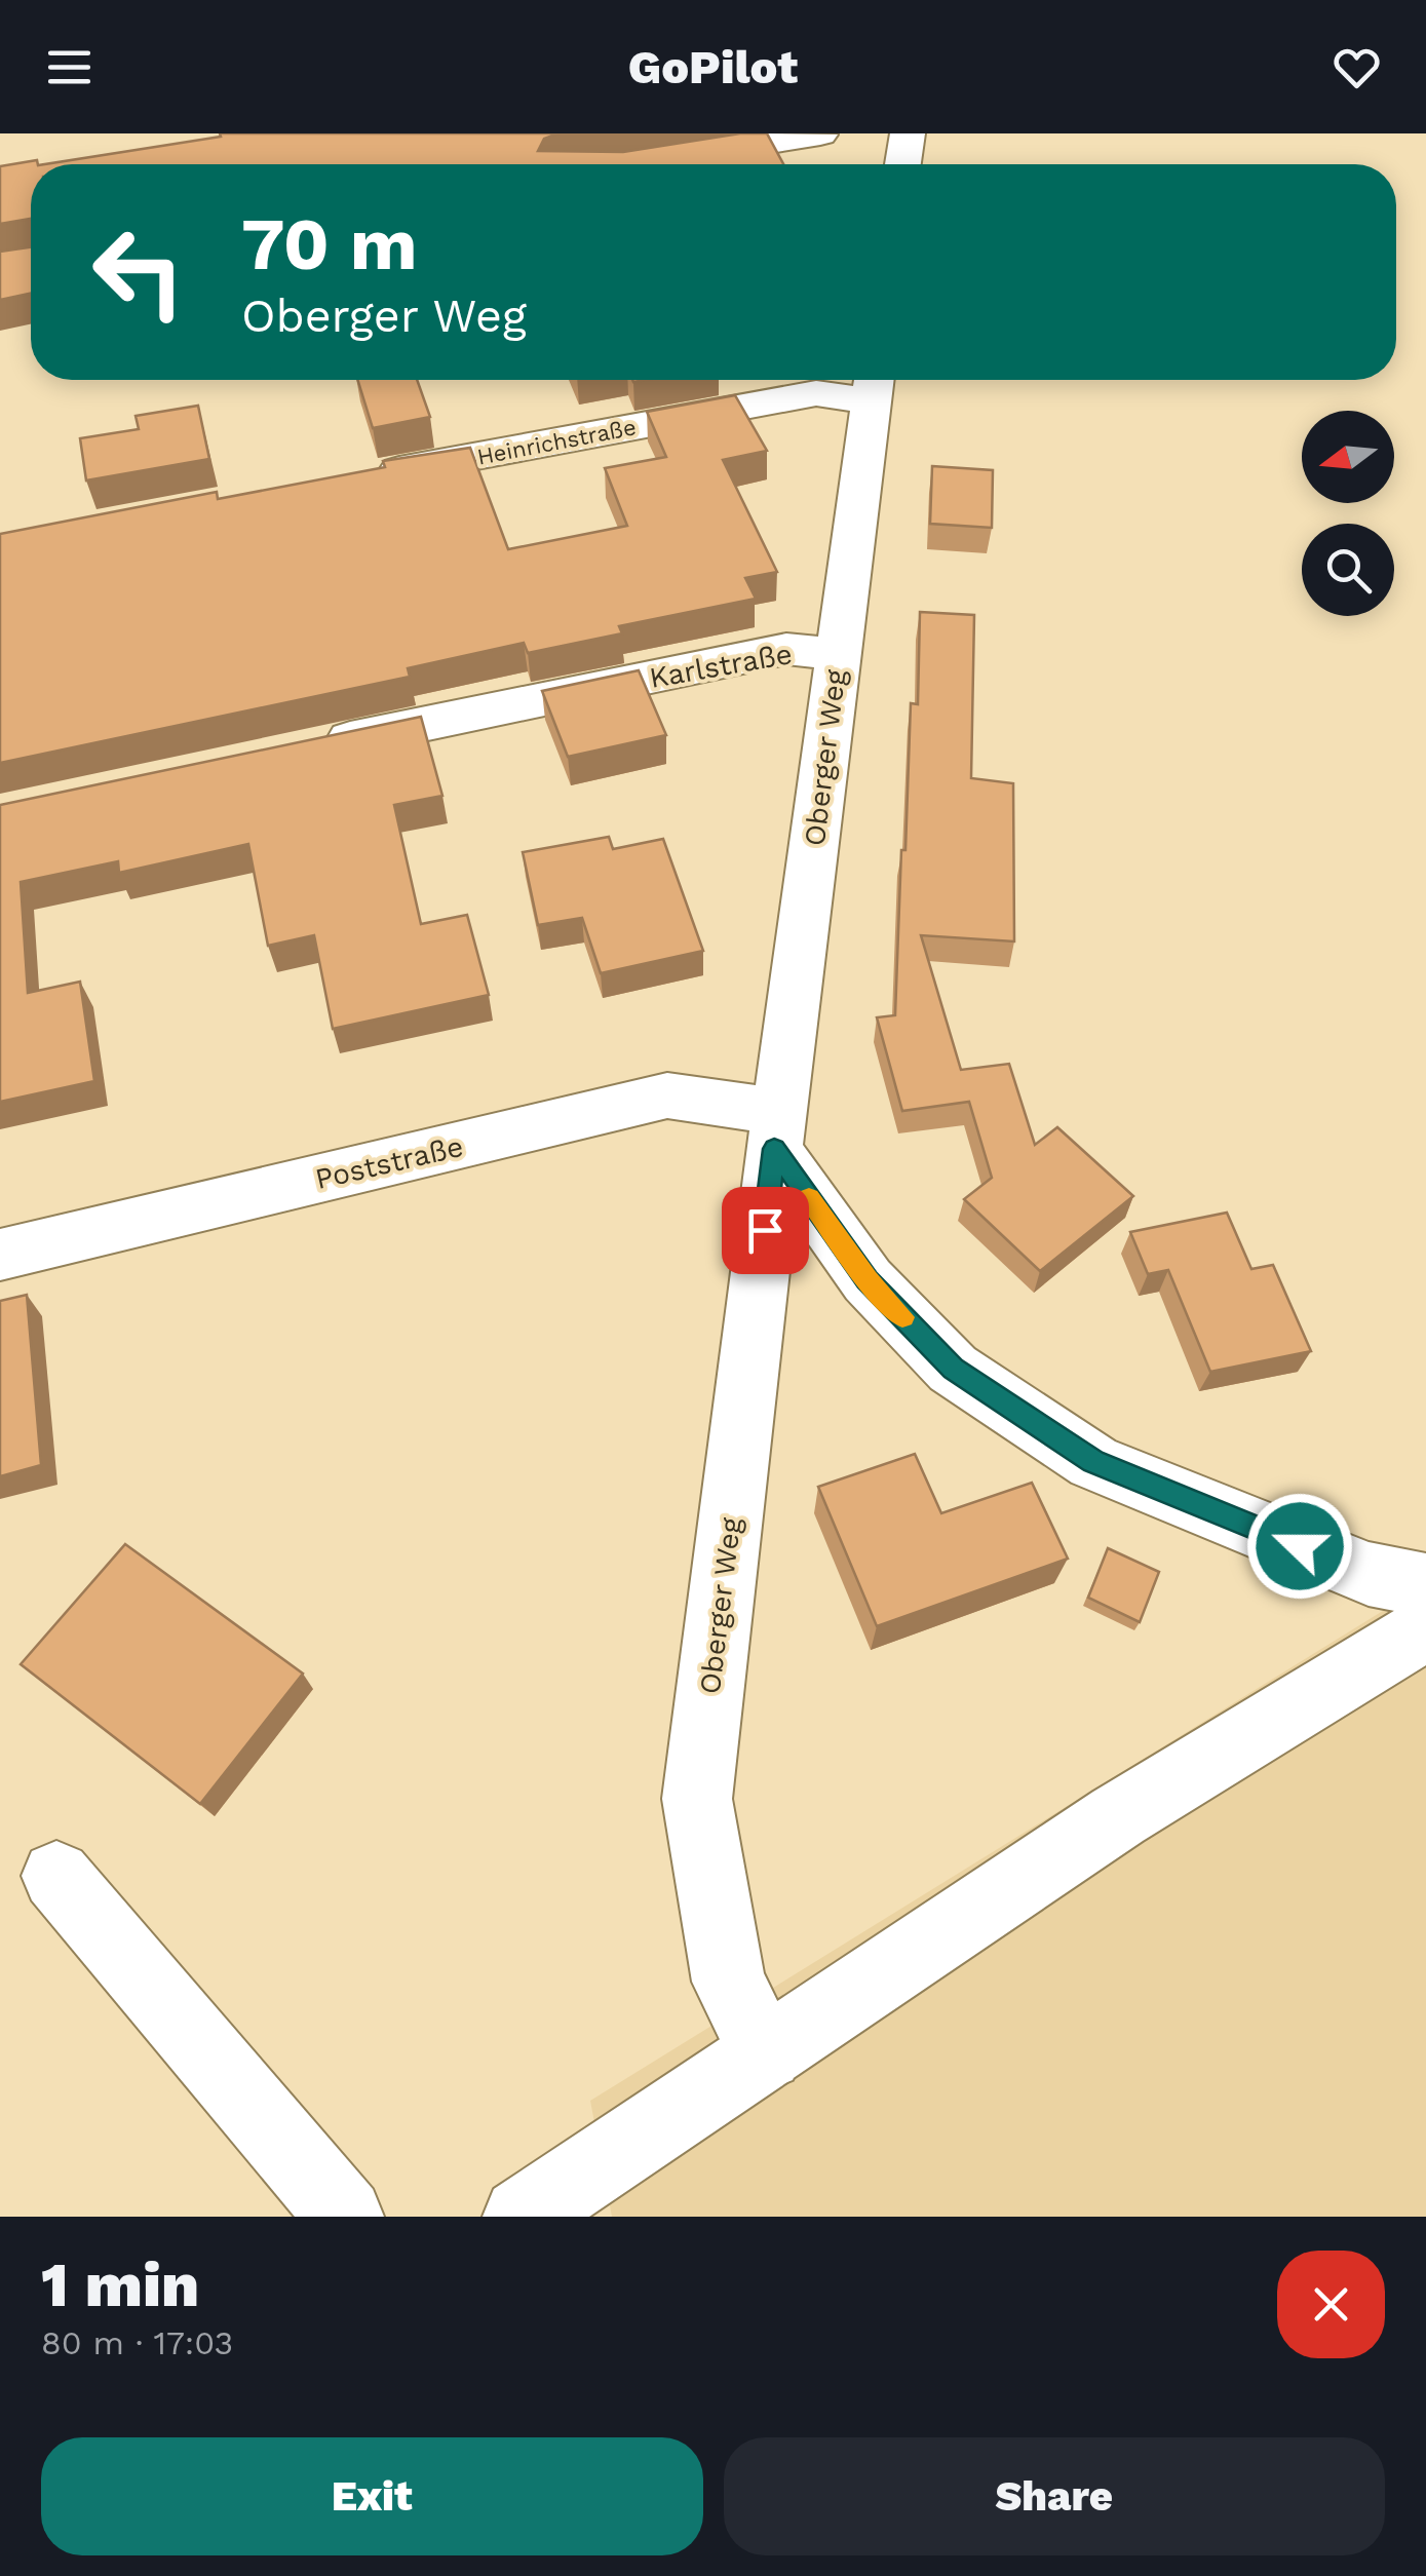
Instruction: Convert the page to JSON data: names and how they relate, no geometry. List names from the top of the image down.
{
  "streets": {
    "street": [
      "Heinrichstraße",
      "Karlstraße",
      "Oberger Weg",
      "Poststraße"
    ]
  },
  "crossings": [
    ["Heinrichstraße", "Oberger Weg"],
    ["Karlstraße", "Oberger Weg"],
    ["Oberger Weg", "Poststraße"]
  ],
  "north": "left",
  "page": {
    "header": "GoPilot",
    "turn": ["70 m", "Oberger Weg"],
    "heading": ["1 min", "80 m · 17:03"],
    "buttons": ["Exit", "Share"]
  }
}
